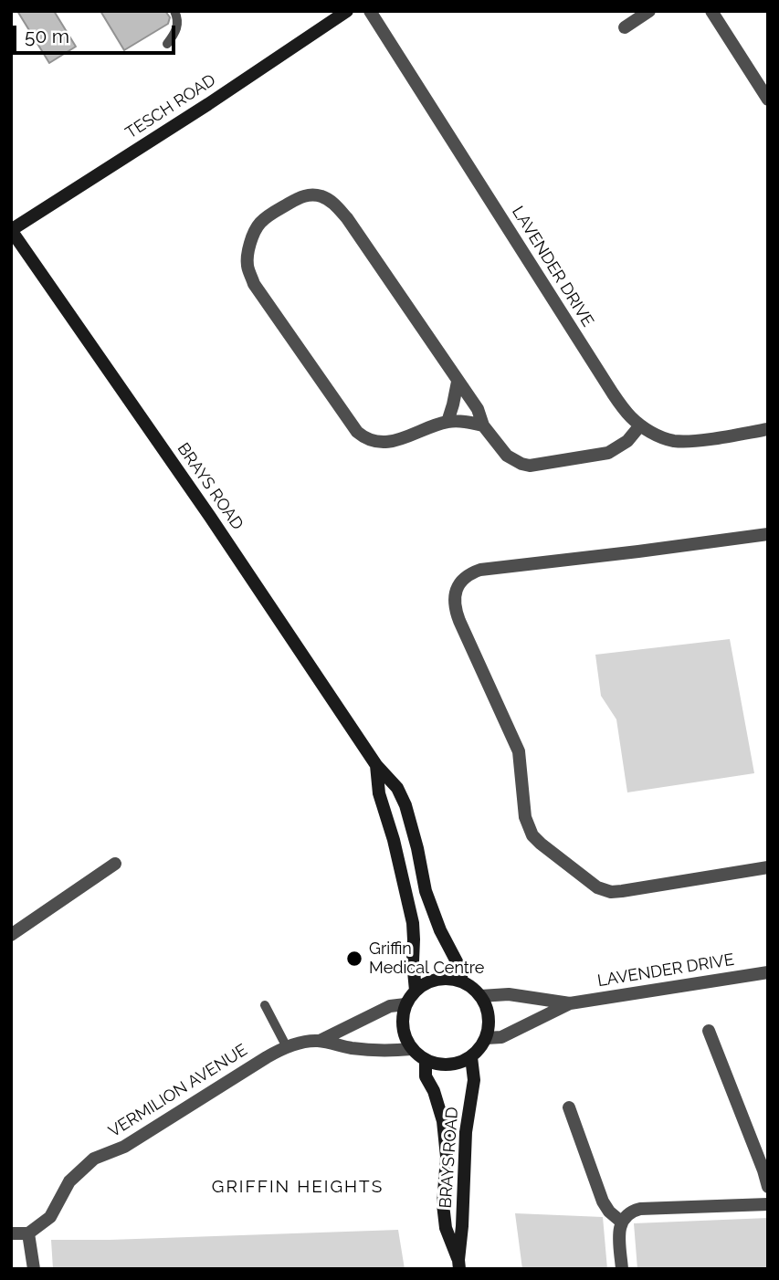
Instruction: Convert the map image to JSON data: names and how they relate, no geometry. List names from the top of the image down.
{
  "streets": {
    "main road": ["TESCH ROAD", "BRAYS ROAD"],
    "street": ["LAVENDER DRIVE", "VERMILION AVENUE"]
  },
  "crossings": [
    ["TESCH ROAD", "BRAYS ROAD"],
    ["LAVENDER DRIVE", "BRAYS ROAD"],
    ["LAVENDER DRIVE", "VERMILION AVENUE"],
    ["BRAYS ROAD", "VERMILION AVENUE"]
  ],
  "districts": ["GRIFFIN HEIGHTS"],
  "places": ["Griffin Medical Centre"],
  "scale_bar": "50 m"
}
